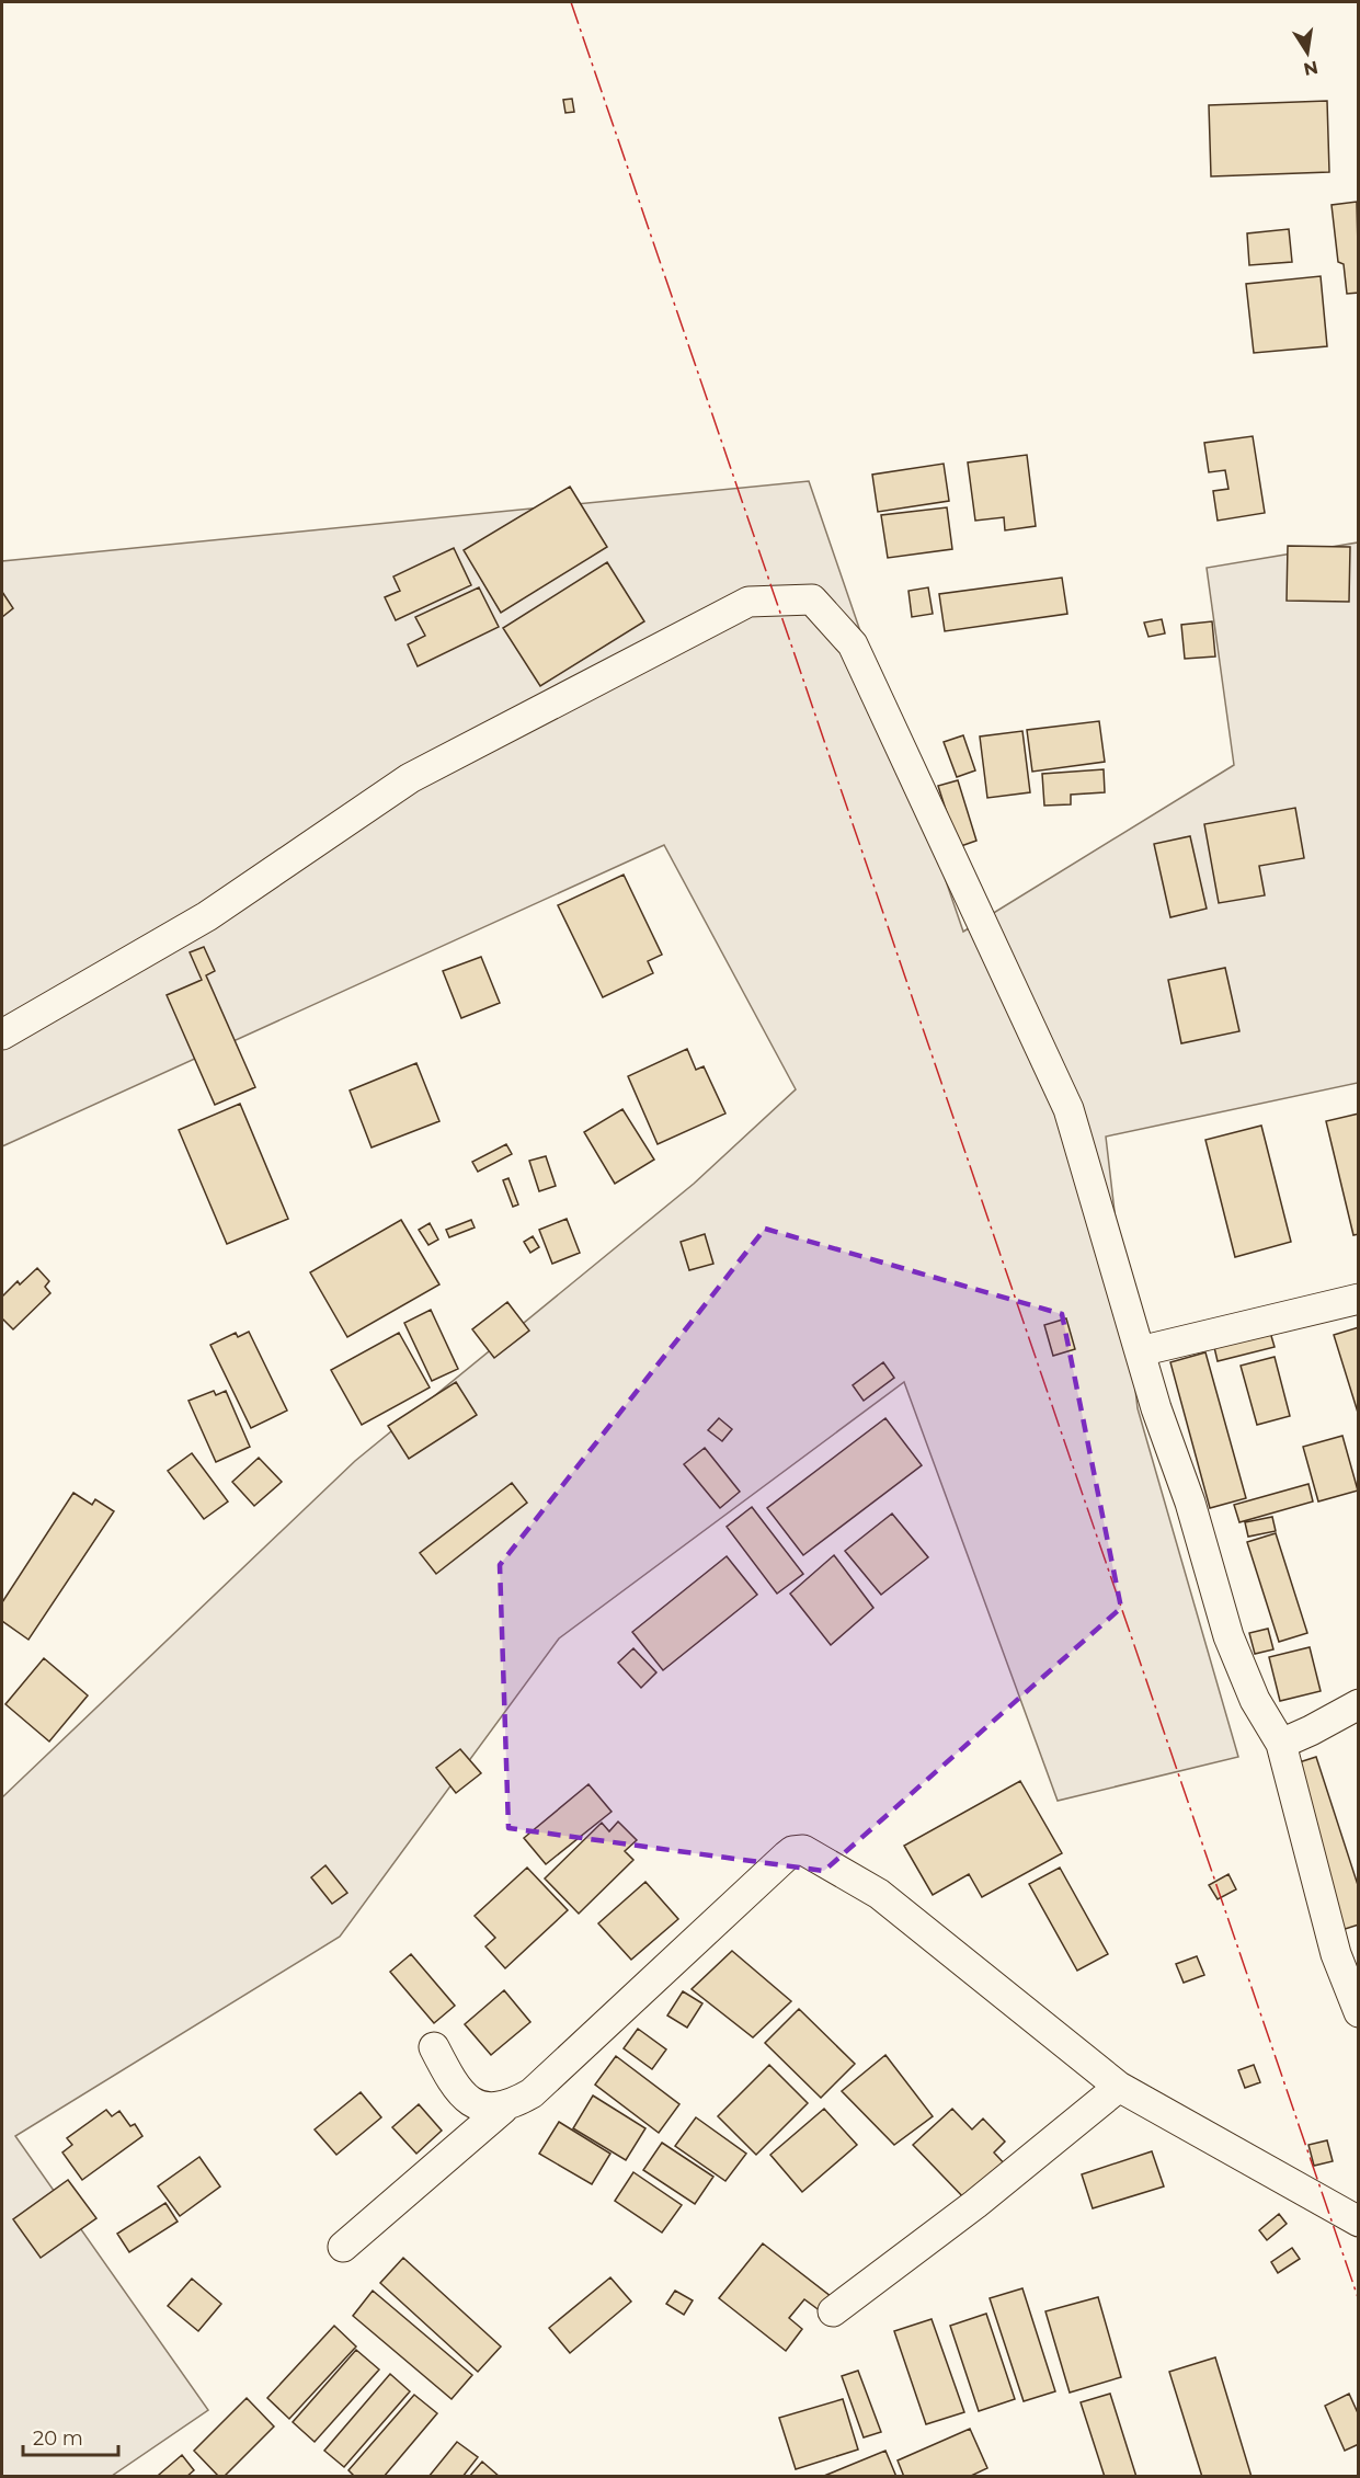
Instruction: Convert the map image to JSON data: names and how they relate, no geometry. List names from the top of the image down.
{
  "scale_bar": "20 m",
  "north": "bottom"
}
